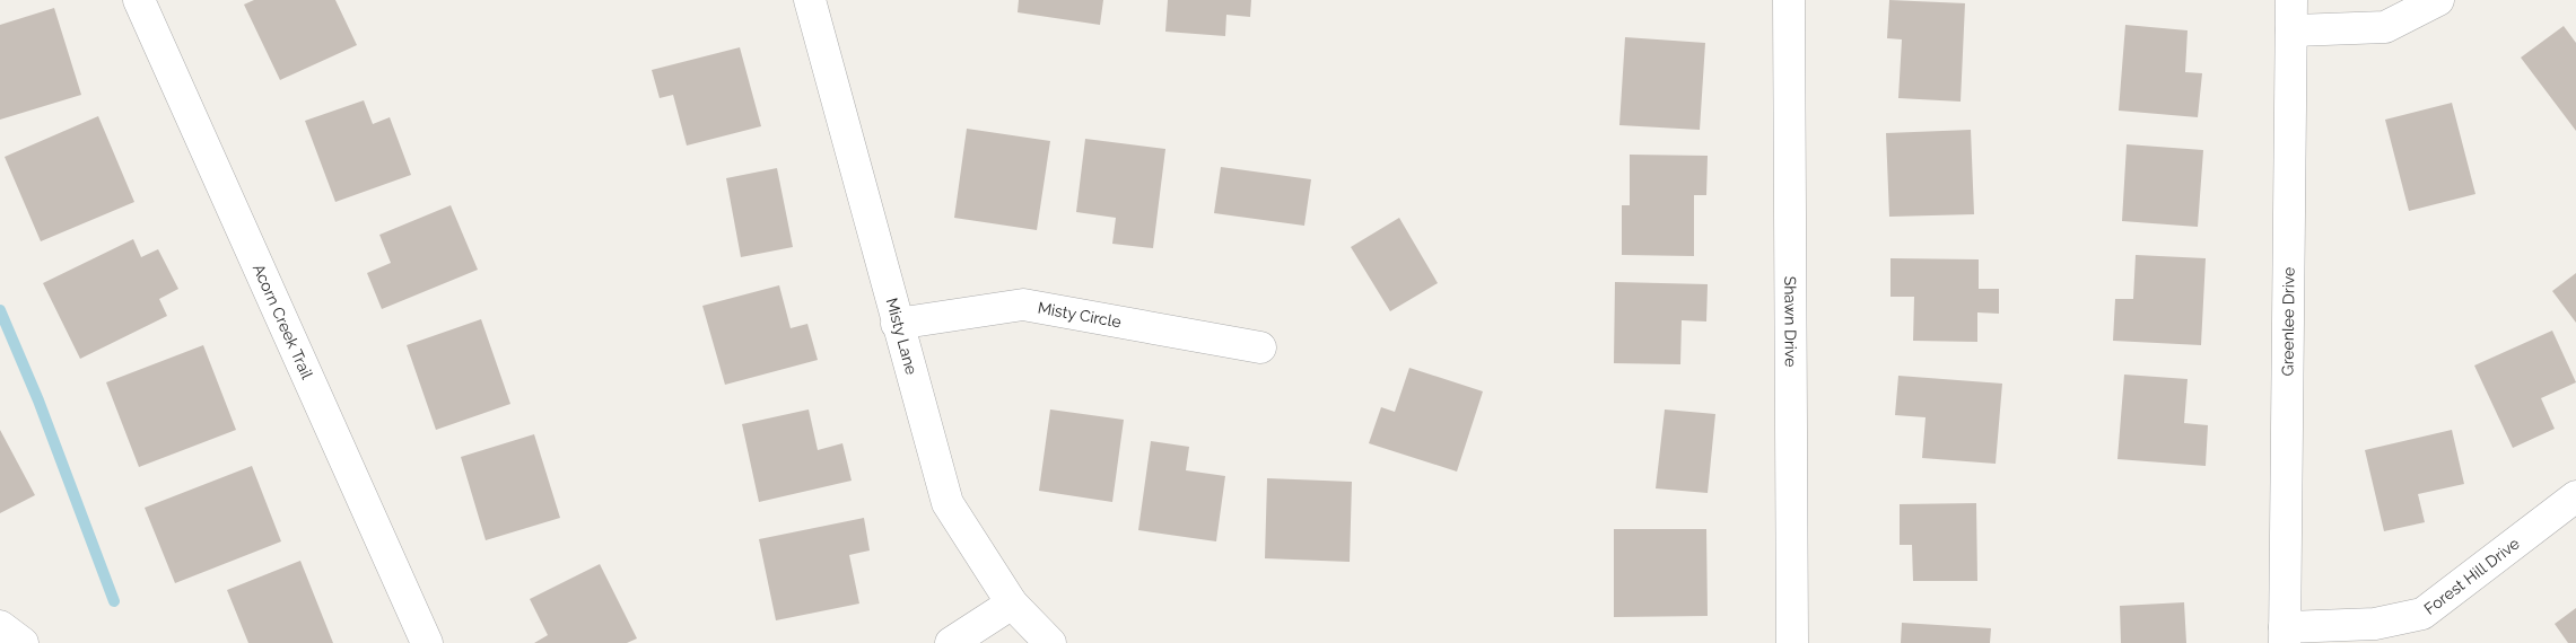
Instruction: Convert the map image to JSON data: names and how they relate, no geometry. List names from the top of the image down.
{
  "streets": {
    "street": [
      "Misty Circle",
      "Acorn Creek Trail",
      "Shawn Drive",
      "Greenlee Drive",
      "Misty Lane",
      "Forest Hill Drive"
    ]
  },
  "crossings": [
    ["Misty Circle", "Misty Lane"],
    ["Greenlee Drive", "Forest Hill Drive"]
  ]
}
